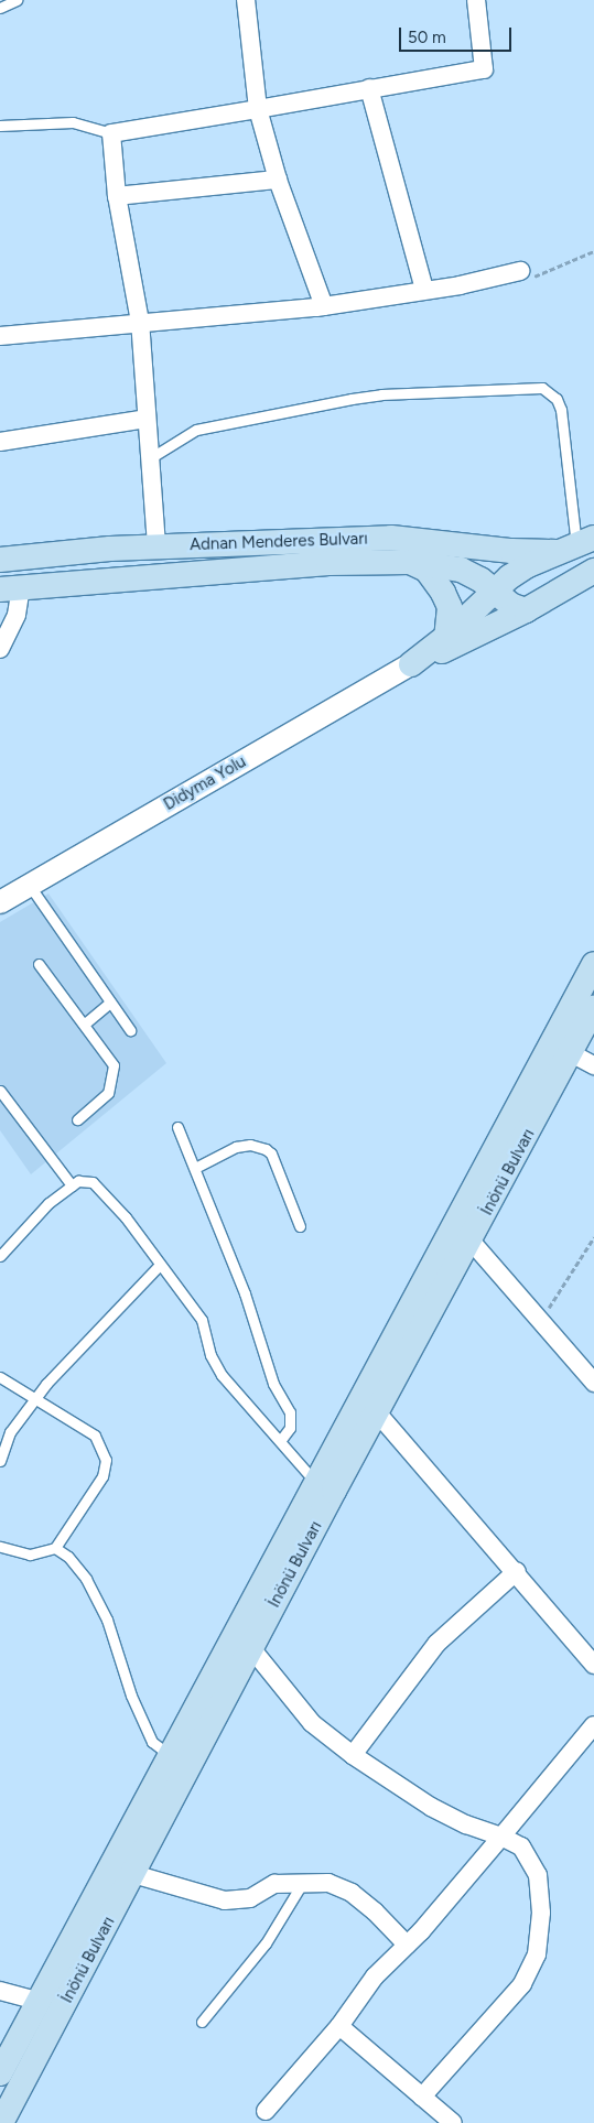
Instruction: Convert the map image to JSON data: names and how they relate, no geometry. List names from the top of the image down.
{
  "streets": {
    "main road": ["Adnan Menderes Bulvarı", "İnönü Bulvarı"],
    "street": ["Didyma Yolu"]
  },
  "scale_bar": "50 m"
}
